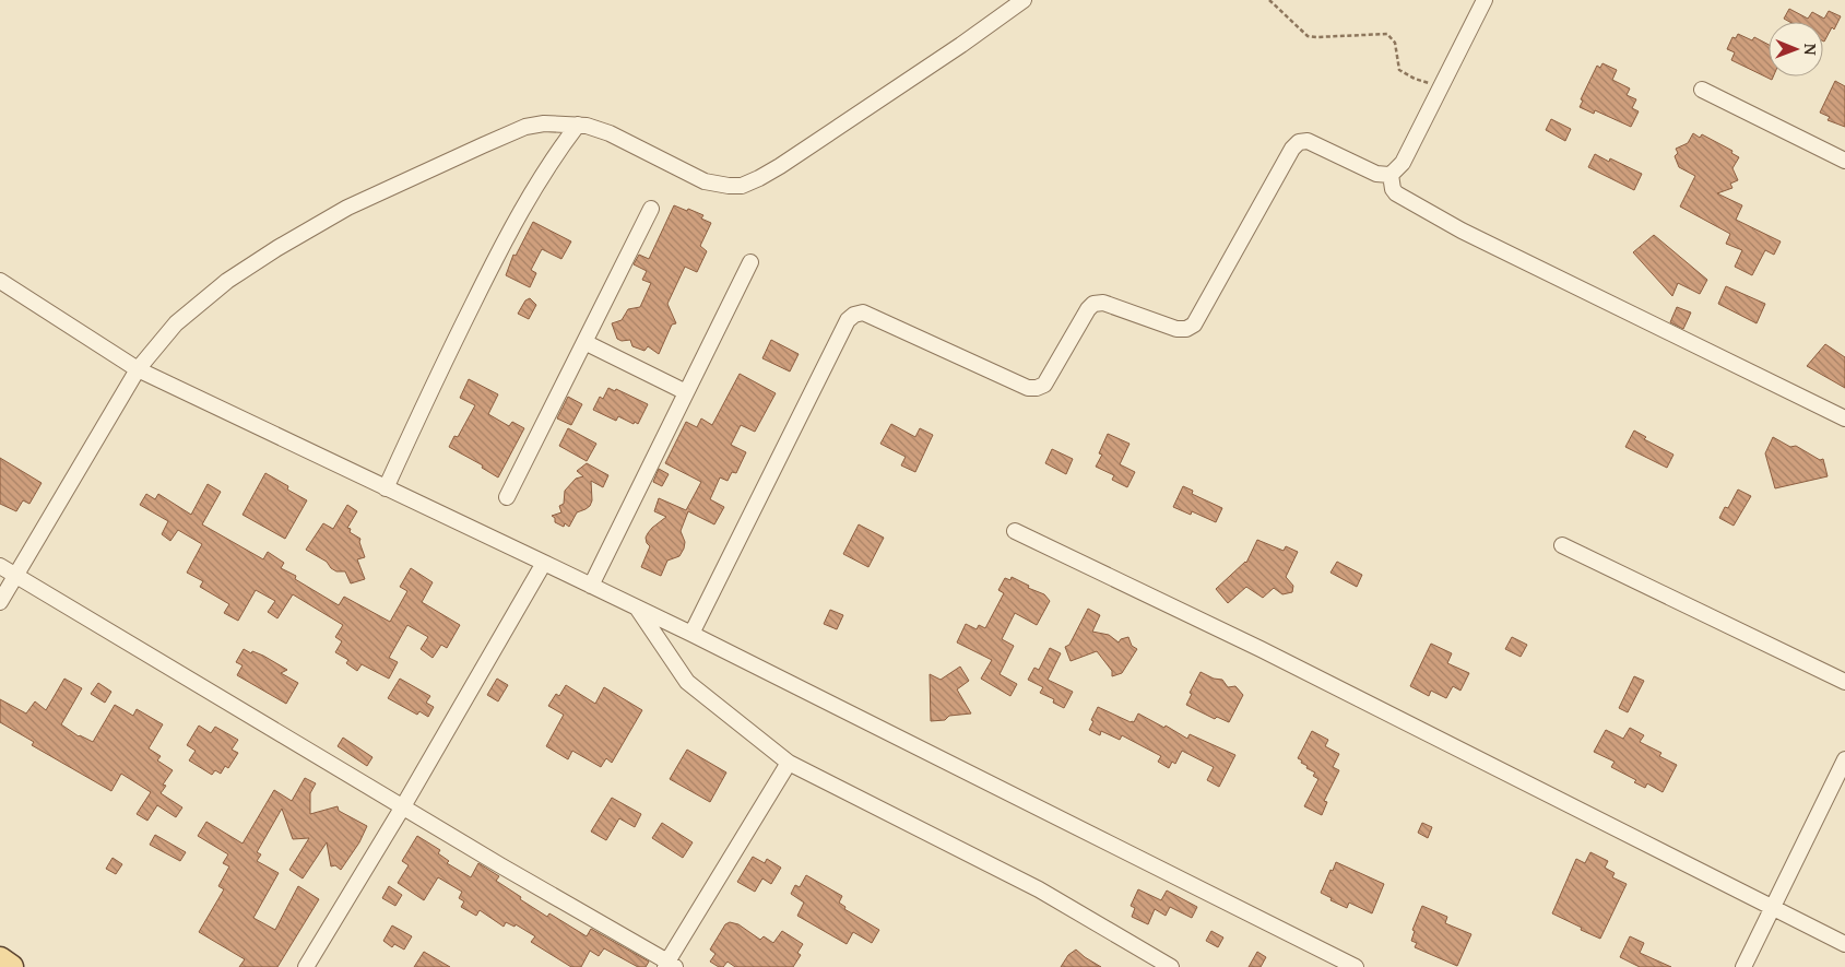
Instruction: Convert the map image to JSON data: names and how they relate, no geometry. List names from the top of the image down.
{
  "north": "right"
}
